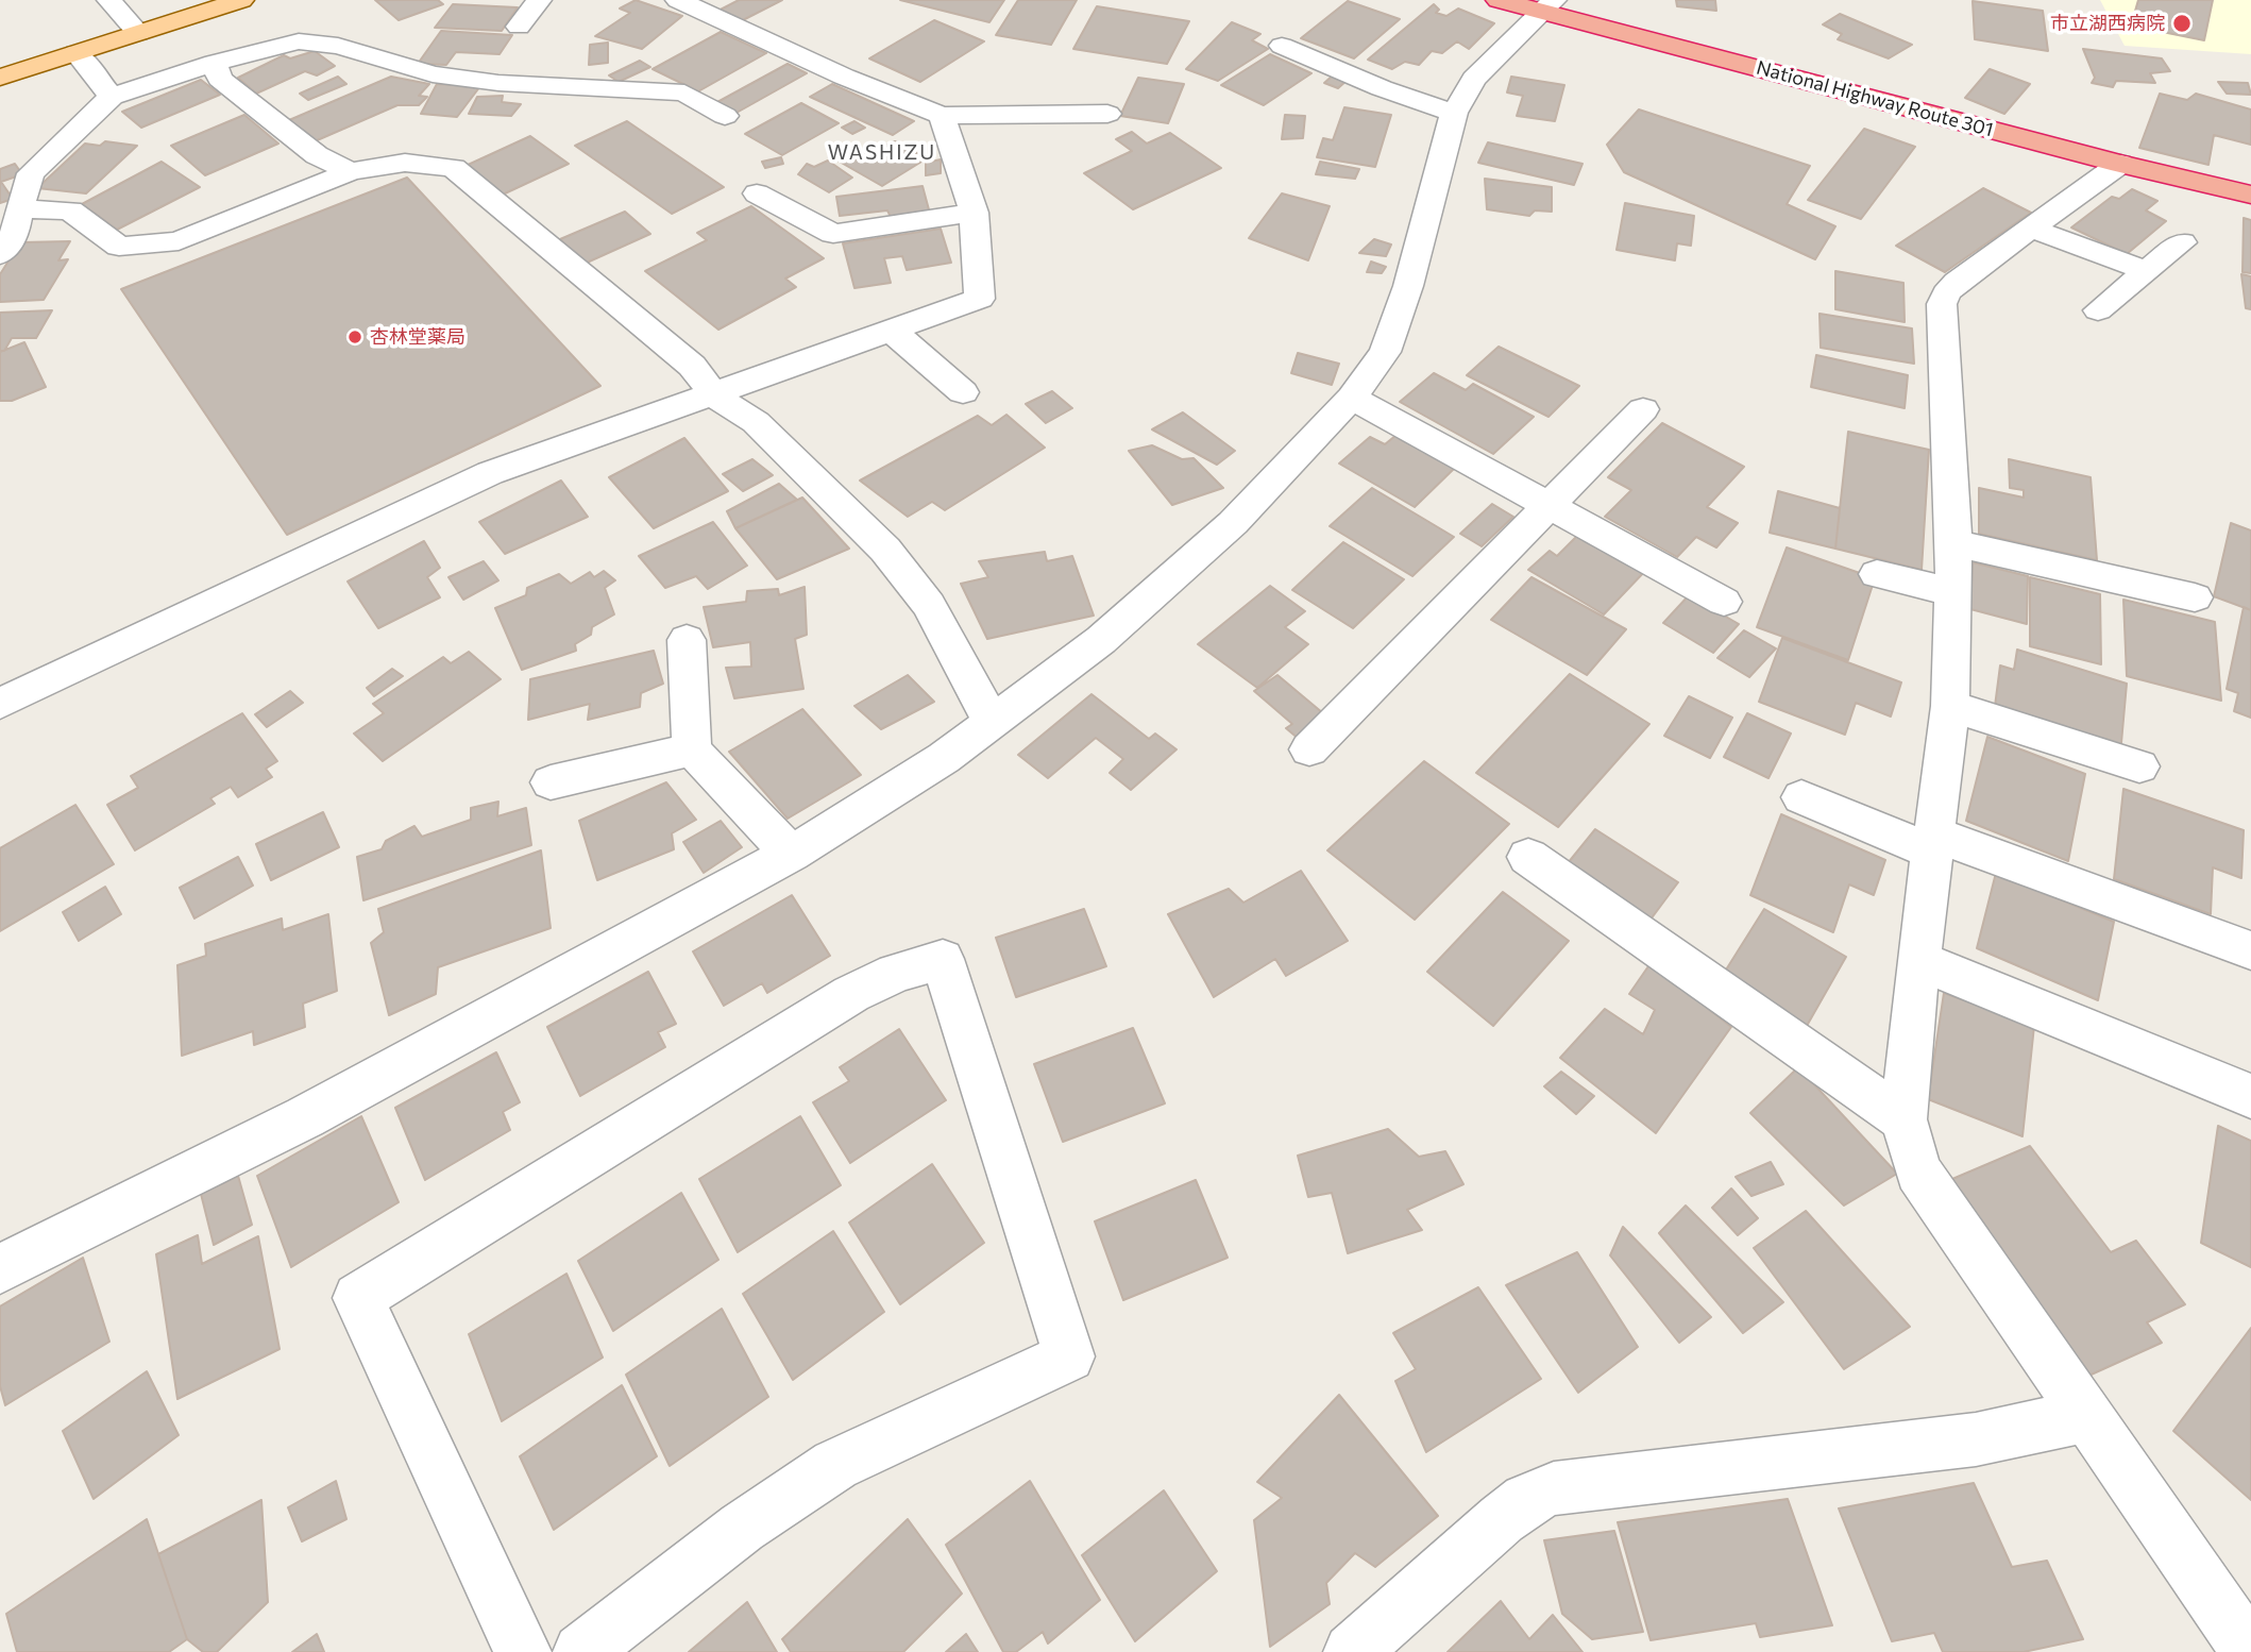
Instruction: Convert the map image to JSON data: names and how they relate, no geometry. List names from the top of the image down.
{
  "streets": {
    "highway": ["National Highway Route 301"]
  },
  "districts": ["WASHIZU"],
  "places": ["市立湖西病院", "杏林堂薬局"]
}
